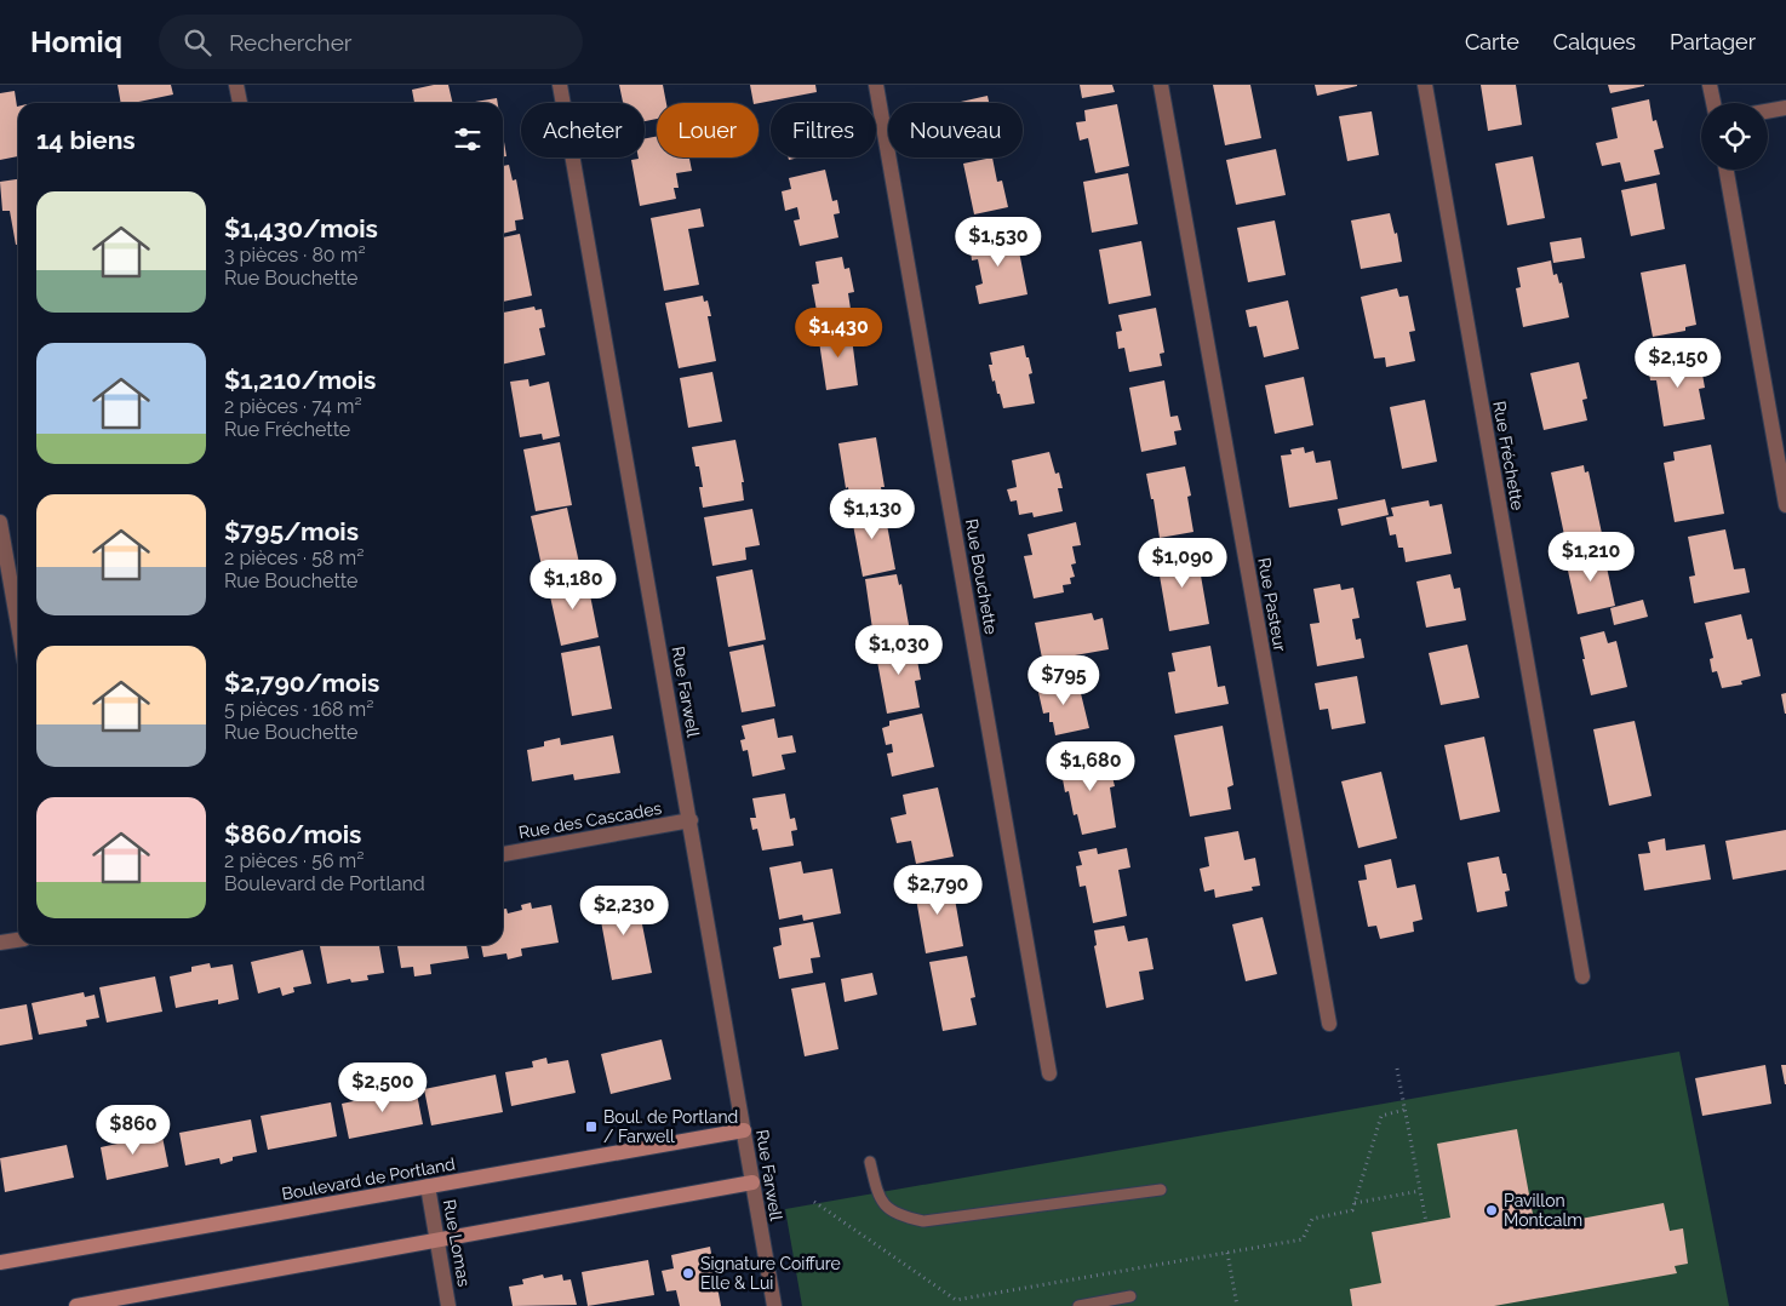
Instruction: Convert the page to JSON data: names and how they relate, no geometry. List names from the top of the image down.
{
  "streets": {
    "main road": ["Boulevard de Portland"],
    "street": [
      "Rue Fréchette",
      "Rue Bouchette",
      "Rue Pasteur",
      "Rue Farwell",
      "Rue des Cascades",
      "Rue Lomas"
    ]
  },
  "crossings": [
    ["Rue Farwell", "Rue des Cascades"],
    ["Rue Farwell", "Boulevard de Portland"],
    ["Boulevard de Portland", "Rue Lomas"]
  ],
  "places": {
    "transit": ["Boul. de Portland / Farwell"],
    "other": ["Pavillon Montcalm", "Signature Coiffure Elle & Lui"]
  },
  "page": {
    "header": "Homiq",
    "search": "Rechercher",
    "nav": ["Carte", "Calques", "Partager"],
    "chip": [
      "Acheter",
      "Louer",
      "Filtres",
      "Nouveau"
    ],
    "heading": "14 biens",
    "list": [
      {
        "name": "$1,430/mois",
        "note": "3 pièces · 80 m² · Rue Bouchette"
      },
      {
        "name": "$1,210/mois",
        "note": "2 pièces · 74 m² · Rue Fréchette"
      },
      {
        "name": "$795/mois",
        "note": "2 pièces · 58 m² · Rue Bouchette"
      },
      {
        "name": "$2,790/mois",
        "note": "5 pièces · 168 m² · Rue Bouchette"
      },
      {
        "name": "$860/mois",
        "note": "2 pièces · 56 m² · Boulevard de Portland"
      }
    ],
    "price": [
      "$1,530",
      "$1,430",
      "$2,150",
      "$1,130",
      "$1,210",
      "$1,090",
      "$1,180",
      "$1,030",
      "$795",
      "$1,680",
      "$2,790",
      "$2,230",
      "$2,500",
      "$860"
    ]
  }
}
